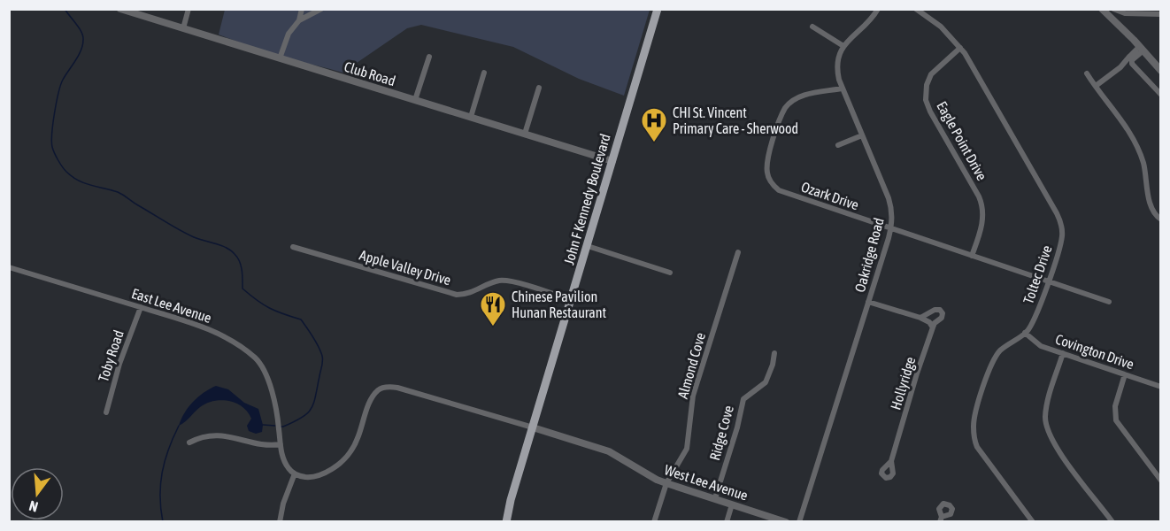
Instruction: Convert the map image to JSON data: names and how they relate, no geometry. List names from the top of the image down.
{
  "streets": {
    "main road": ["John F Kennedy Boulevard"],
    "street": [
      "Club Road",
      "Eagle Point Drive",
      "Ozark Drive",
      "Oakridge Road",
      "Apple Valley Drive",
      "Toltec Drive",
      "East Lee Avenue",
      "Covington Drive",
      "Toby Road",
      "Almond Cove",
      "Hollyridge",
      "Ridge Cove",
      "West Lee Avenue"
    ]
  },
  "crossings": [
    ["Club Road", "John F Kennedy Boulevard"],
    ["Eagle Point Drive", "Ozark Drive"],
    ["Eagle Point Drive", "Toltec Drive"],
    ["Ozark Drive", "Oakridge Road"],
    ["Ozark Drive", "Toltec Drive"],
    ["John F Kennedy Boulevard", "Apple Valley Drive"],
    ["John F Kennedy Boulevard", "West Lee Avenue"],
    ["Toltec Drive", "Covington Drive"],
    ["East Lee Avenue", "Toby Road"],
    ["Almond Cove", "West Lee Avenue"],
    ["Ridge Cove", "West Lee Avenue"]
  ],
  "places": {
    "hospital": ["CHI St. Vincent Primary Care - Sherwood"],
    "restaurant": ["Chinese Pavilion Hunan Restaurant"]
  },
  "north": "bottom"
}
